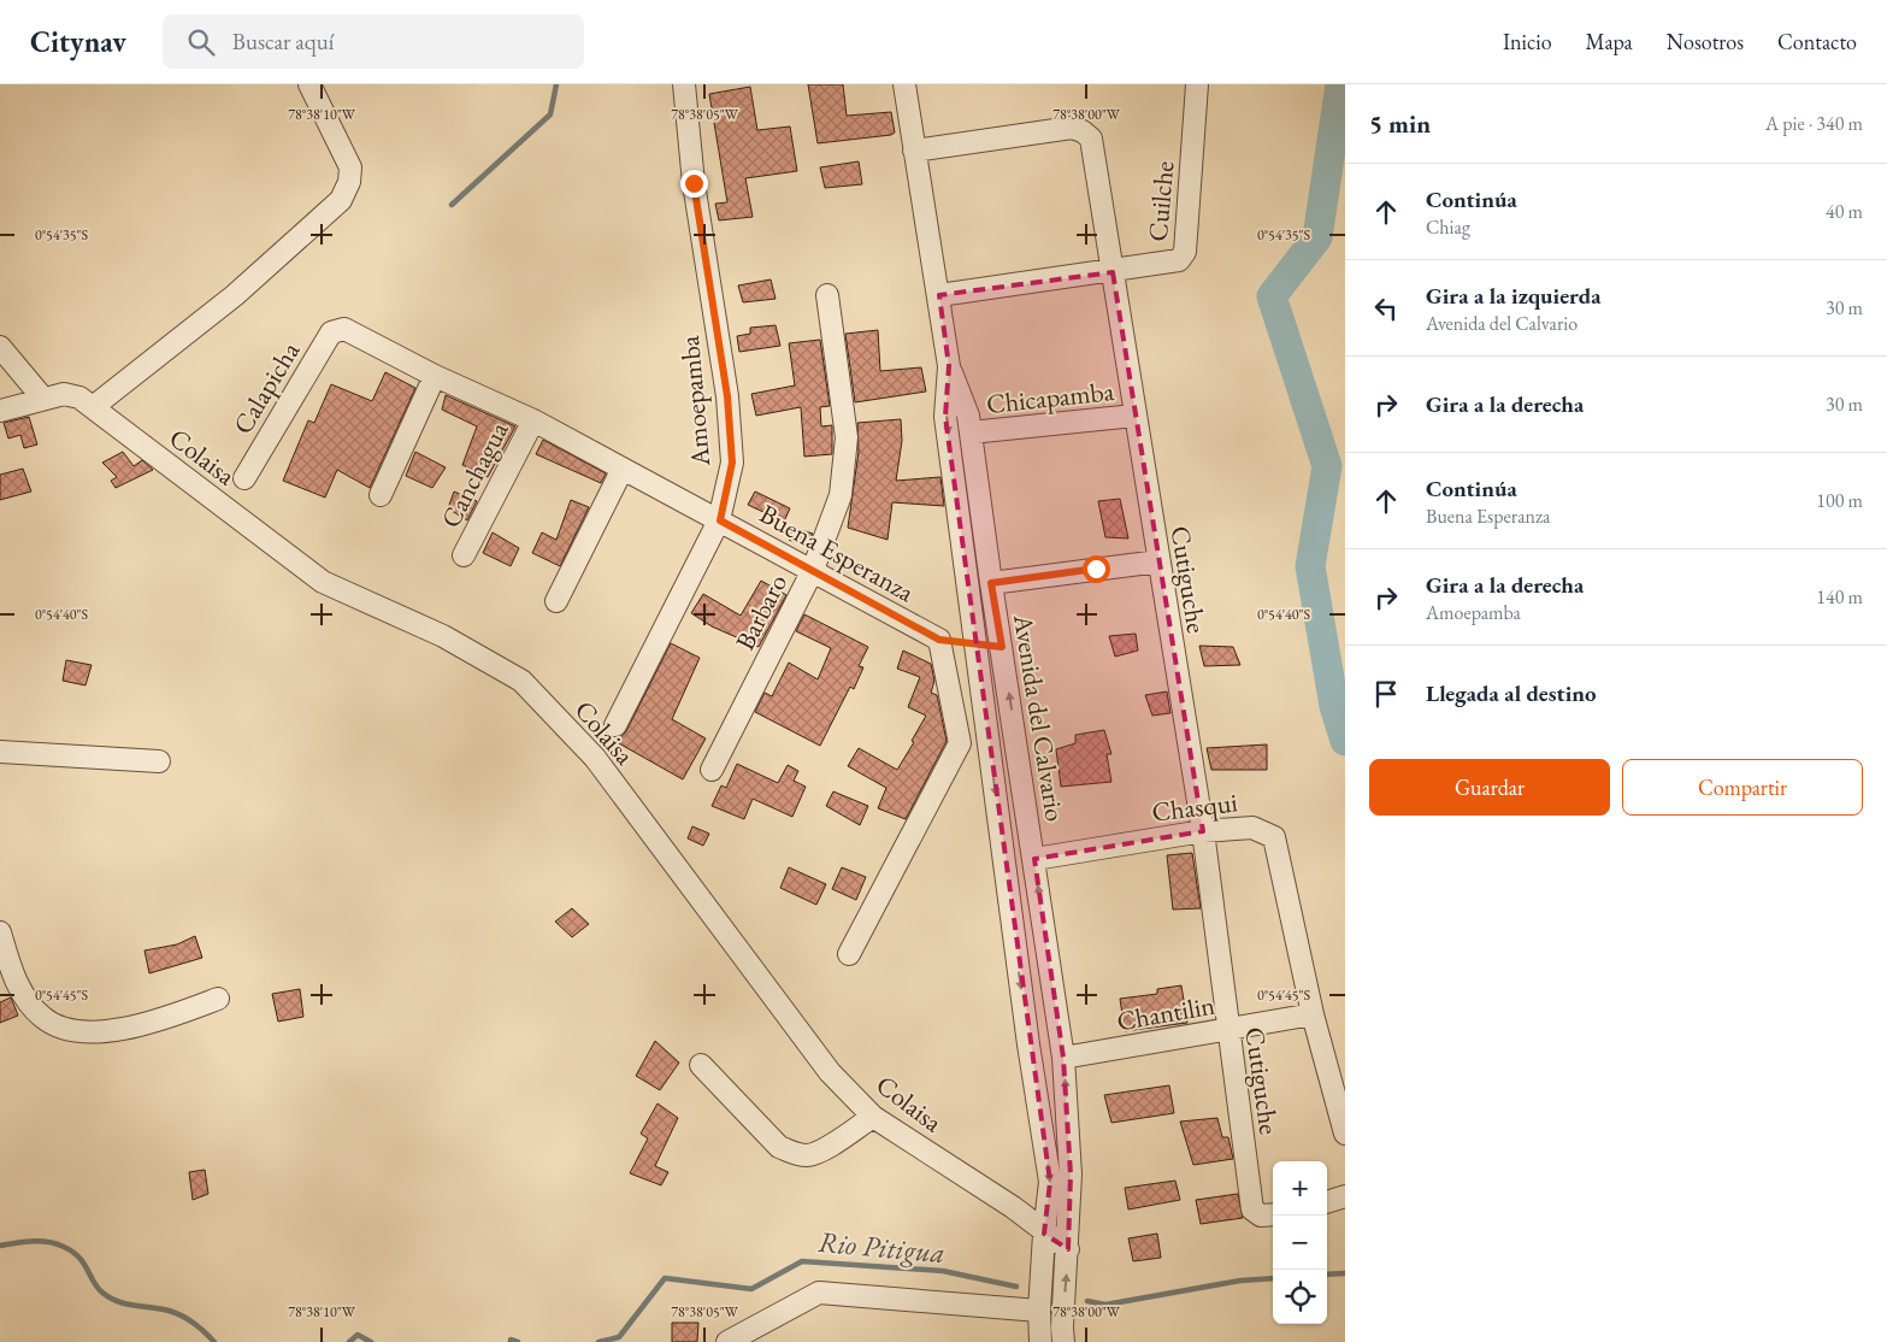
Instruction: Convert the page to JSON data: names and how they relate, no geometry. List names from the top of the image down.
{
  "streets": {
    "street": [
      "Cuilche",
      "Calapicha",
      "Chicapamba",
      "Amoepamba",
      "Colaisa",
      "Canchagua",
      "Buena Esperanza",
      "Cutiguche",
      "Barbaro",
      "Avenida del Calvario",
      "Chasqui",
      "Chantilin"
    ]
  },
  "crossings": [
    ["Cuilche", "Cutiguche"],
    ["Calapicha", "Buena Esperanza"],
    ["Chicapamba", "Cutiguche"],
    ["Chicapamba", "Avenida del Calvario"],
    ["Amoepamba", "Buena Esperanza"],
    ["Colaisa", "Avenida del Calvario"],
    ["Canchagua", "Buena Esperanza"],
    ["Buena Esperanza", "Barbaro"],
    ["Cutiguche", "Chasqui"],
    ["Cutiguche", "Chantilin"],
    ["Avenida del Calvario", "Chasqui"],
    ["Avenida del Calvario", "Chantilin"],
    ["Chasqui", "Chantilin"]
  ],
  "water": ["Rio Pitigua"],
  "page": {
    "header": "Citynav",
    "search": "Buscar aquí",
    "nav": [
      "Inicio",
      "Mapa",
      "Nosotros",
      "Contacto"
    ],
    "heading": ["5 min", "A pie · 340 m"],
    "list": [
      ["Continúa", "Chiag", "40 m"],
      ["Gira a la izquierda", "Avenida del Calvario", "30 m"],
      ["Gira a la derecha", "30 m"],
      ["Continúa", "Buena Esperanza", "100 m"],
      ["Gira a la derecha", "Amoepamba", "140 m"],
      "Llegada al destino"
    ],
    "buttons": ["Guardar", "Compartir"],
    "map_buttons": ["+", "−"]
  },
  "coordinates": [
    "78°38'10\"W",
    "78°38'05\"W",
    "78°38'00\"W",
    "0°54'35\"S",
    "0°54'40\"S",
    "0°54'45\"S"
  ]
}
